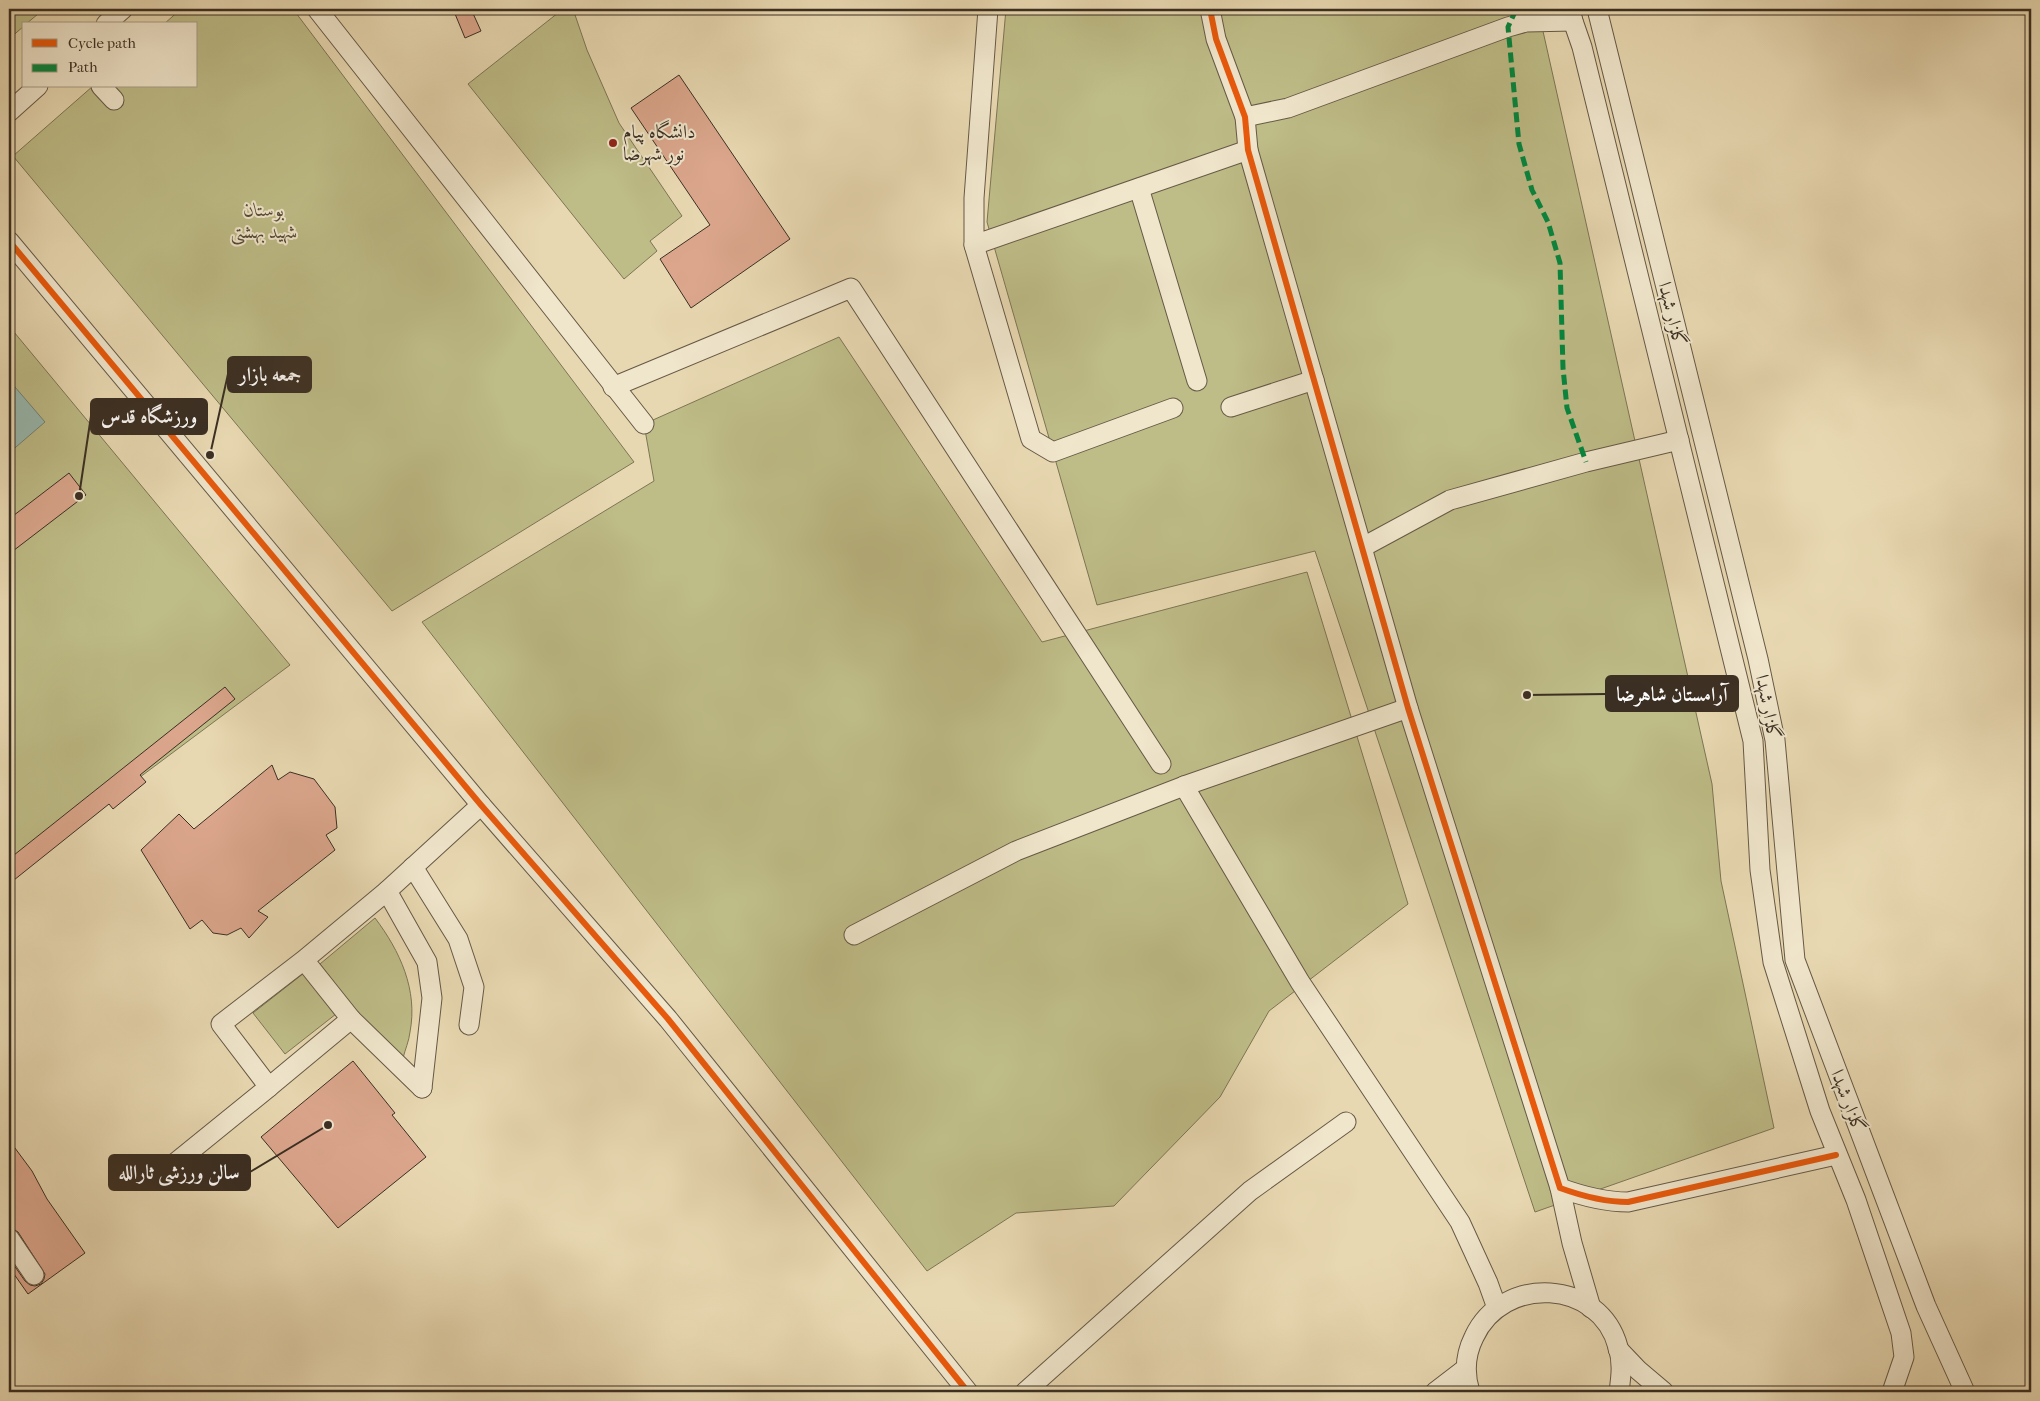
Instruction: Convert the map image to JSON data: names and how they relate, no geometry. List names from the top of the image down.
{
  "streets": {
    "street": ["گلزار شهدا"]
  },
  "parks": ["بوستان شهید بهشتی"],
  "places": [
    "دانشگاه پیام نور شهرضا",
    "جمعه بازار",
    "ورزشگاه قدس",
    "آرامستان شاهرضا",
    "سالن ورزشی ثارالله"
  ],
  "legend": ["Cycle path", "Path"]
}
